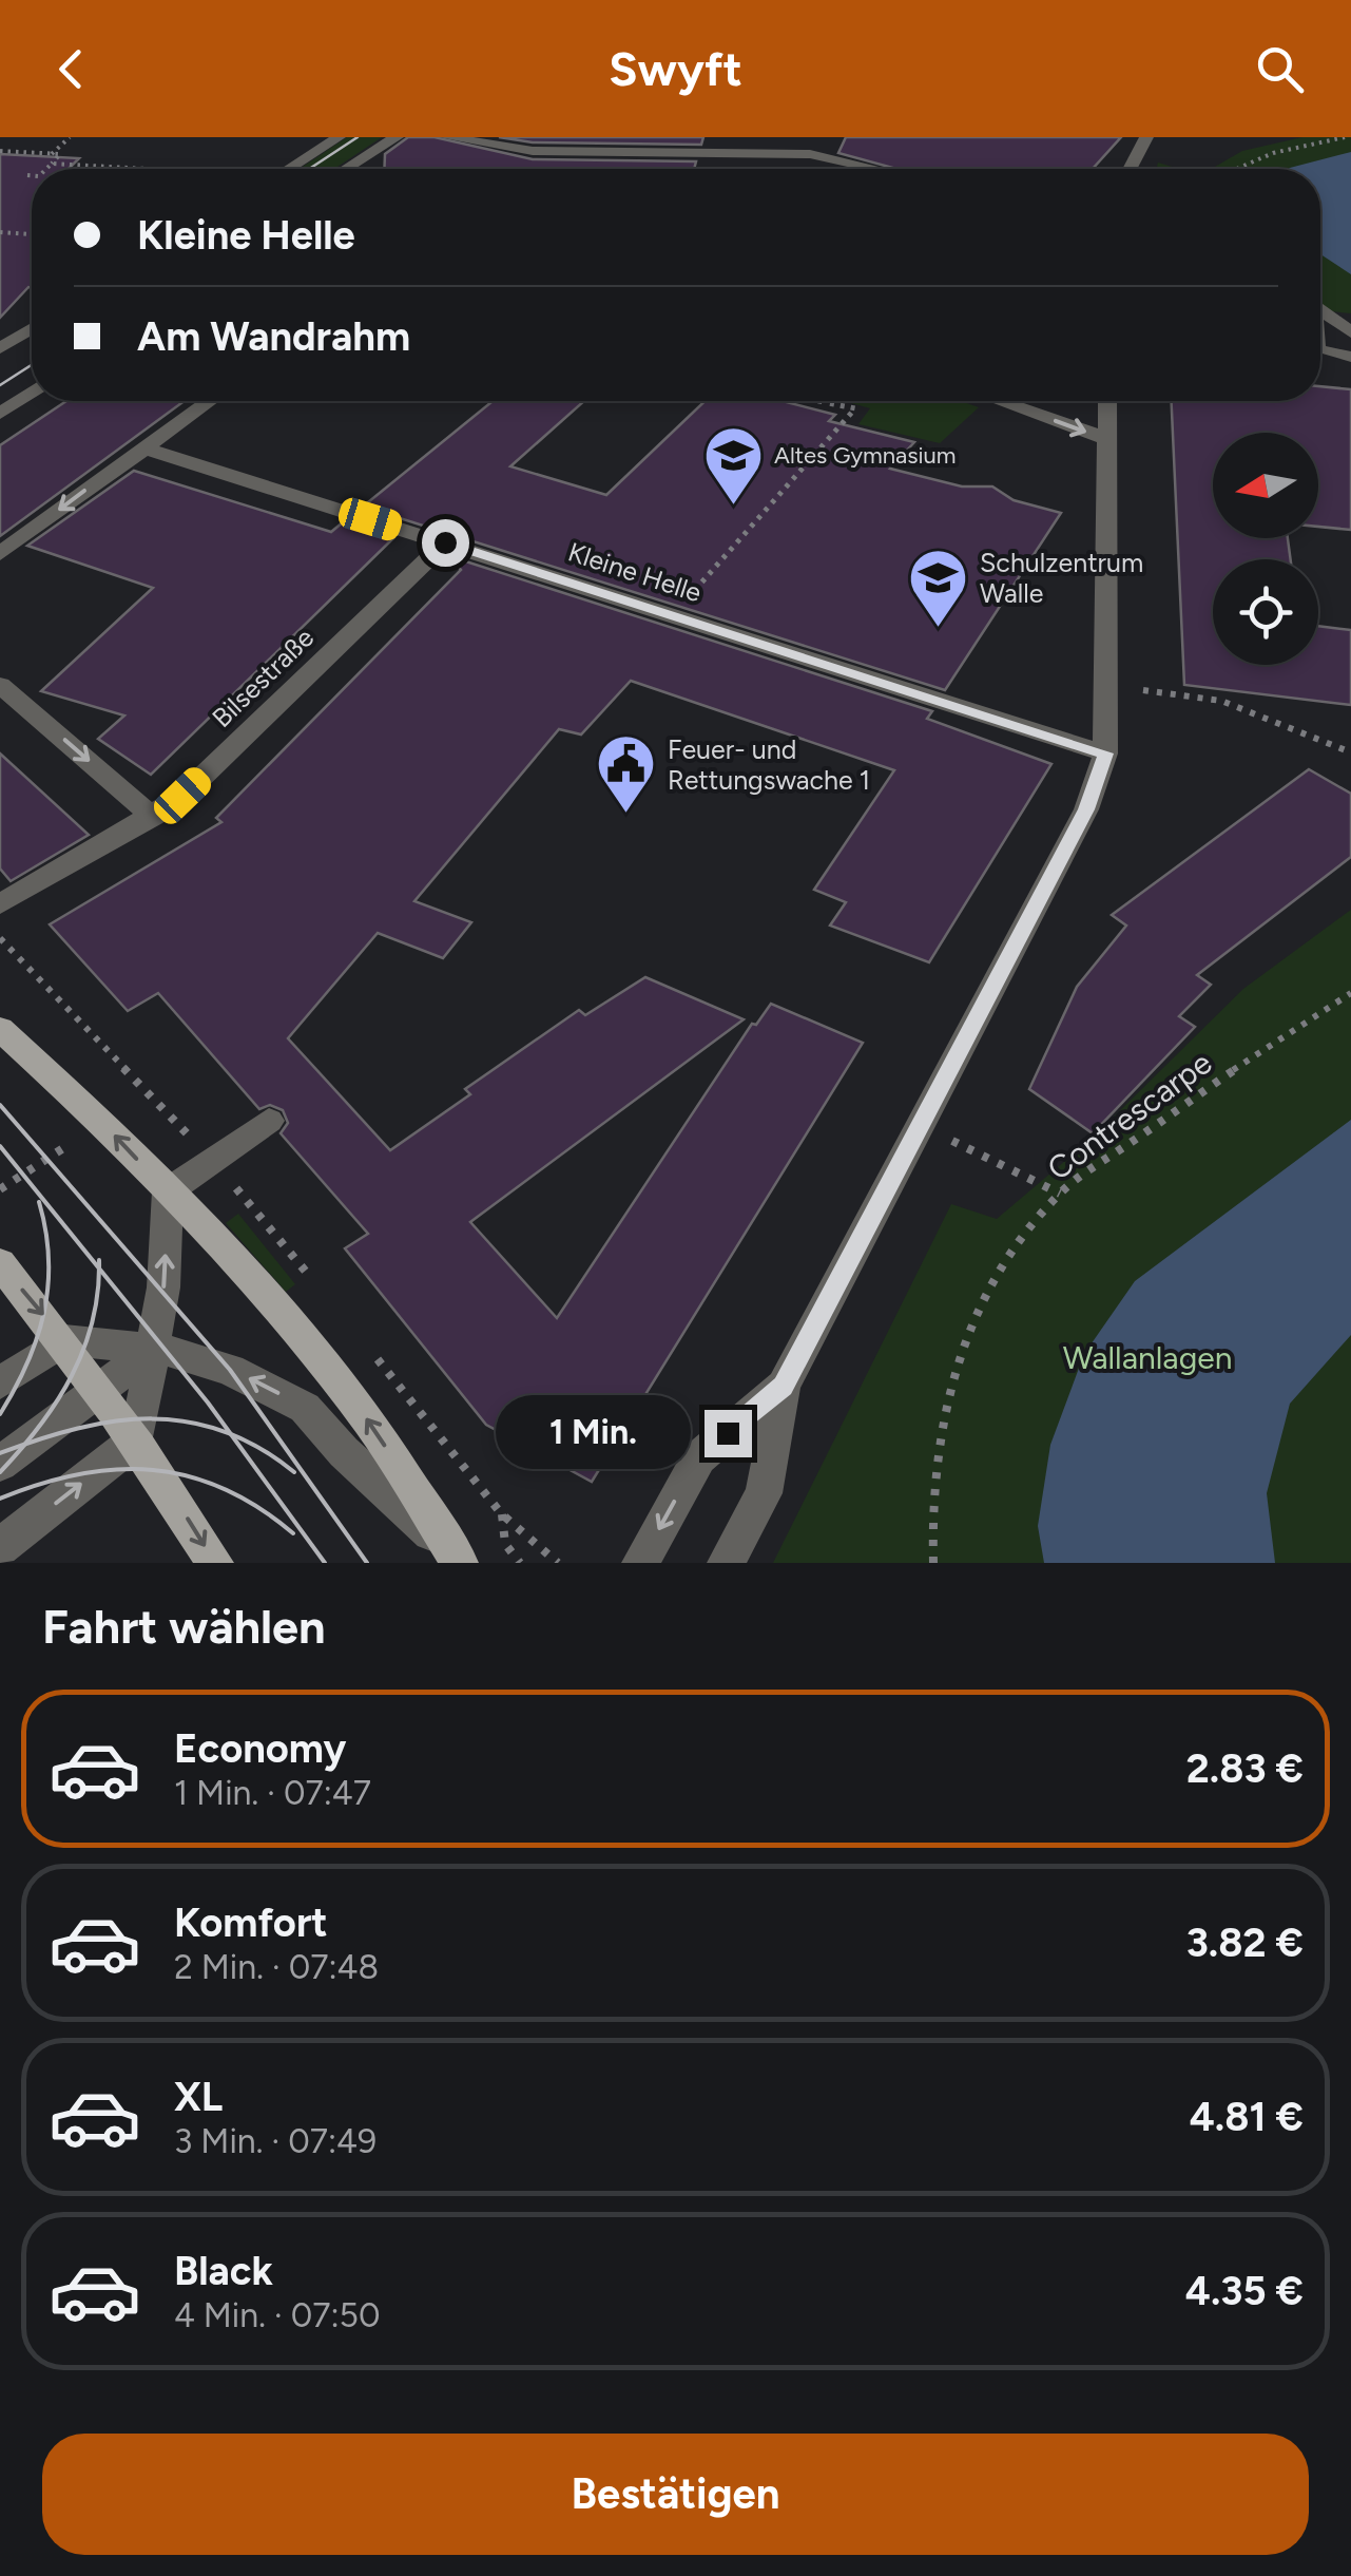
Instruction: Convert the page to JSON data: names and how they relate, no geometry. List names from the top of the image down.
{
  "streets": {
    "street": ["Kleine Helle", "Bilsestraße"],
    "path": ["Contrescarpe"]
  },
  "crossings": [
    ["Kleine Helle", "Bilsestraße"]
  ],
  "parks": ["Wallanlagen"],
  "places": {
    "school or university": ["Altes Gymnasium", "Schulzentrum Walle"],
    "public building": ["Feuer- und Rettungswache 1"]
  },
  "north": "left",
  "page": {
    "header": "Swyft",
    "banner": ["Kleine Helle", "Am Wandrahm"],
    "bubble": "1 Min.",
    "heading": "Fahrt wählen",
    "list": [
      {
        "name": "Economy",
        "note": "1 Min. · 07:47",
        "value": "2.83 €"
      },
      {
        "name": "Komfort",
        "note": "2 Min. · 07:48",
        "value": "3.82 €"
      },
      {
        "name": "XL",
        "note": "3 Min. · 07:49",
        "value": "4.81 €"
      },
      {
        "name": "Black",
        "note": "4 Min. · 07:50",
        "value": "4.35 €"
      }
    ],
    "buttons": "Bestätigen"
  }
}
